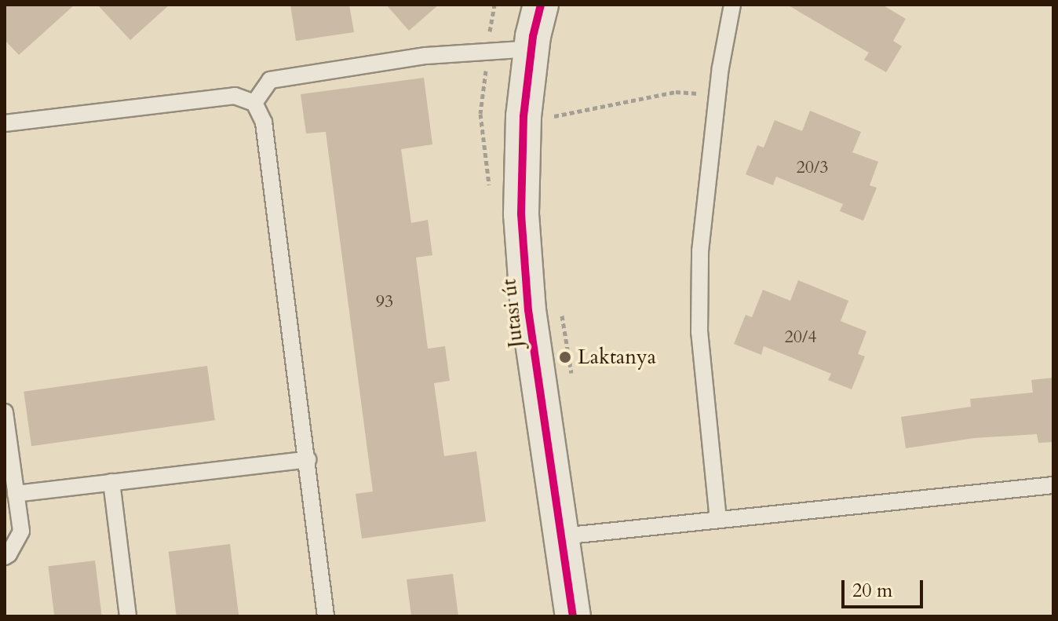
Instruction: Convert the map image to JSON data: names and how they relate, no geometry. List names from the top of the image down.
{
  "streets": {
    "street": ["Jutasi út"]
  },
  "places": ["Laktanya"],
  "house_numbers": ["20/3", "93", "20/4"],
  "scale_bar": "20 m"
}
